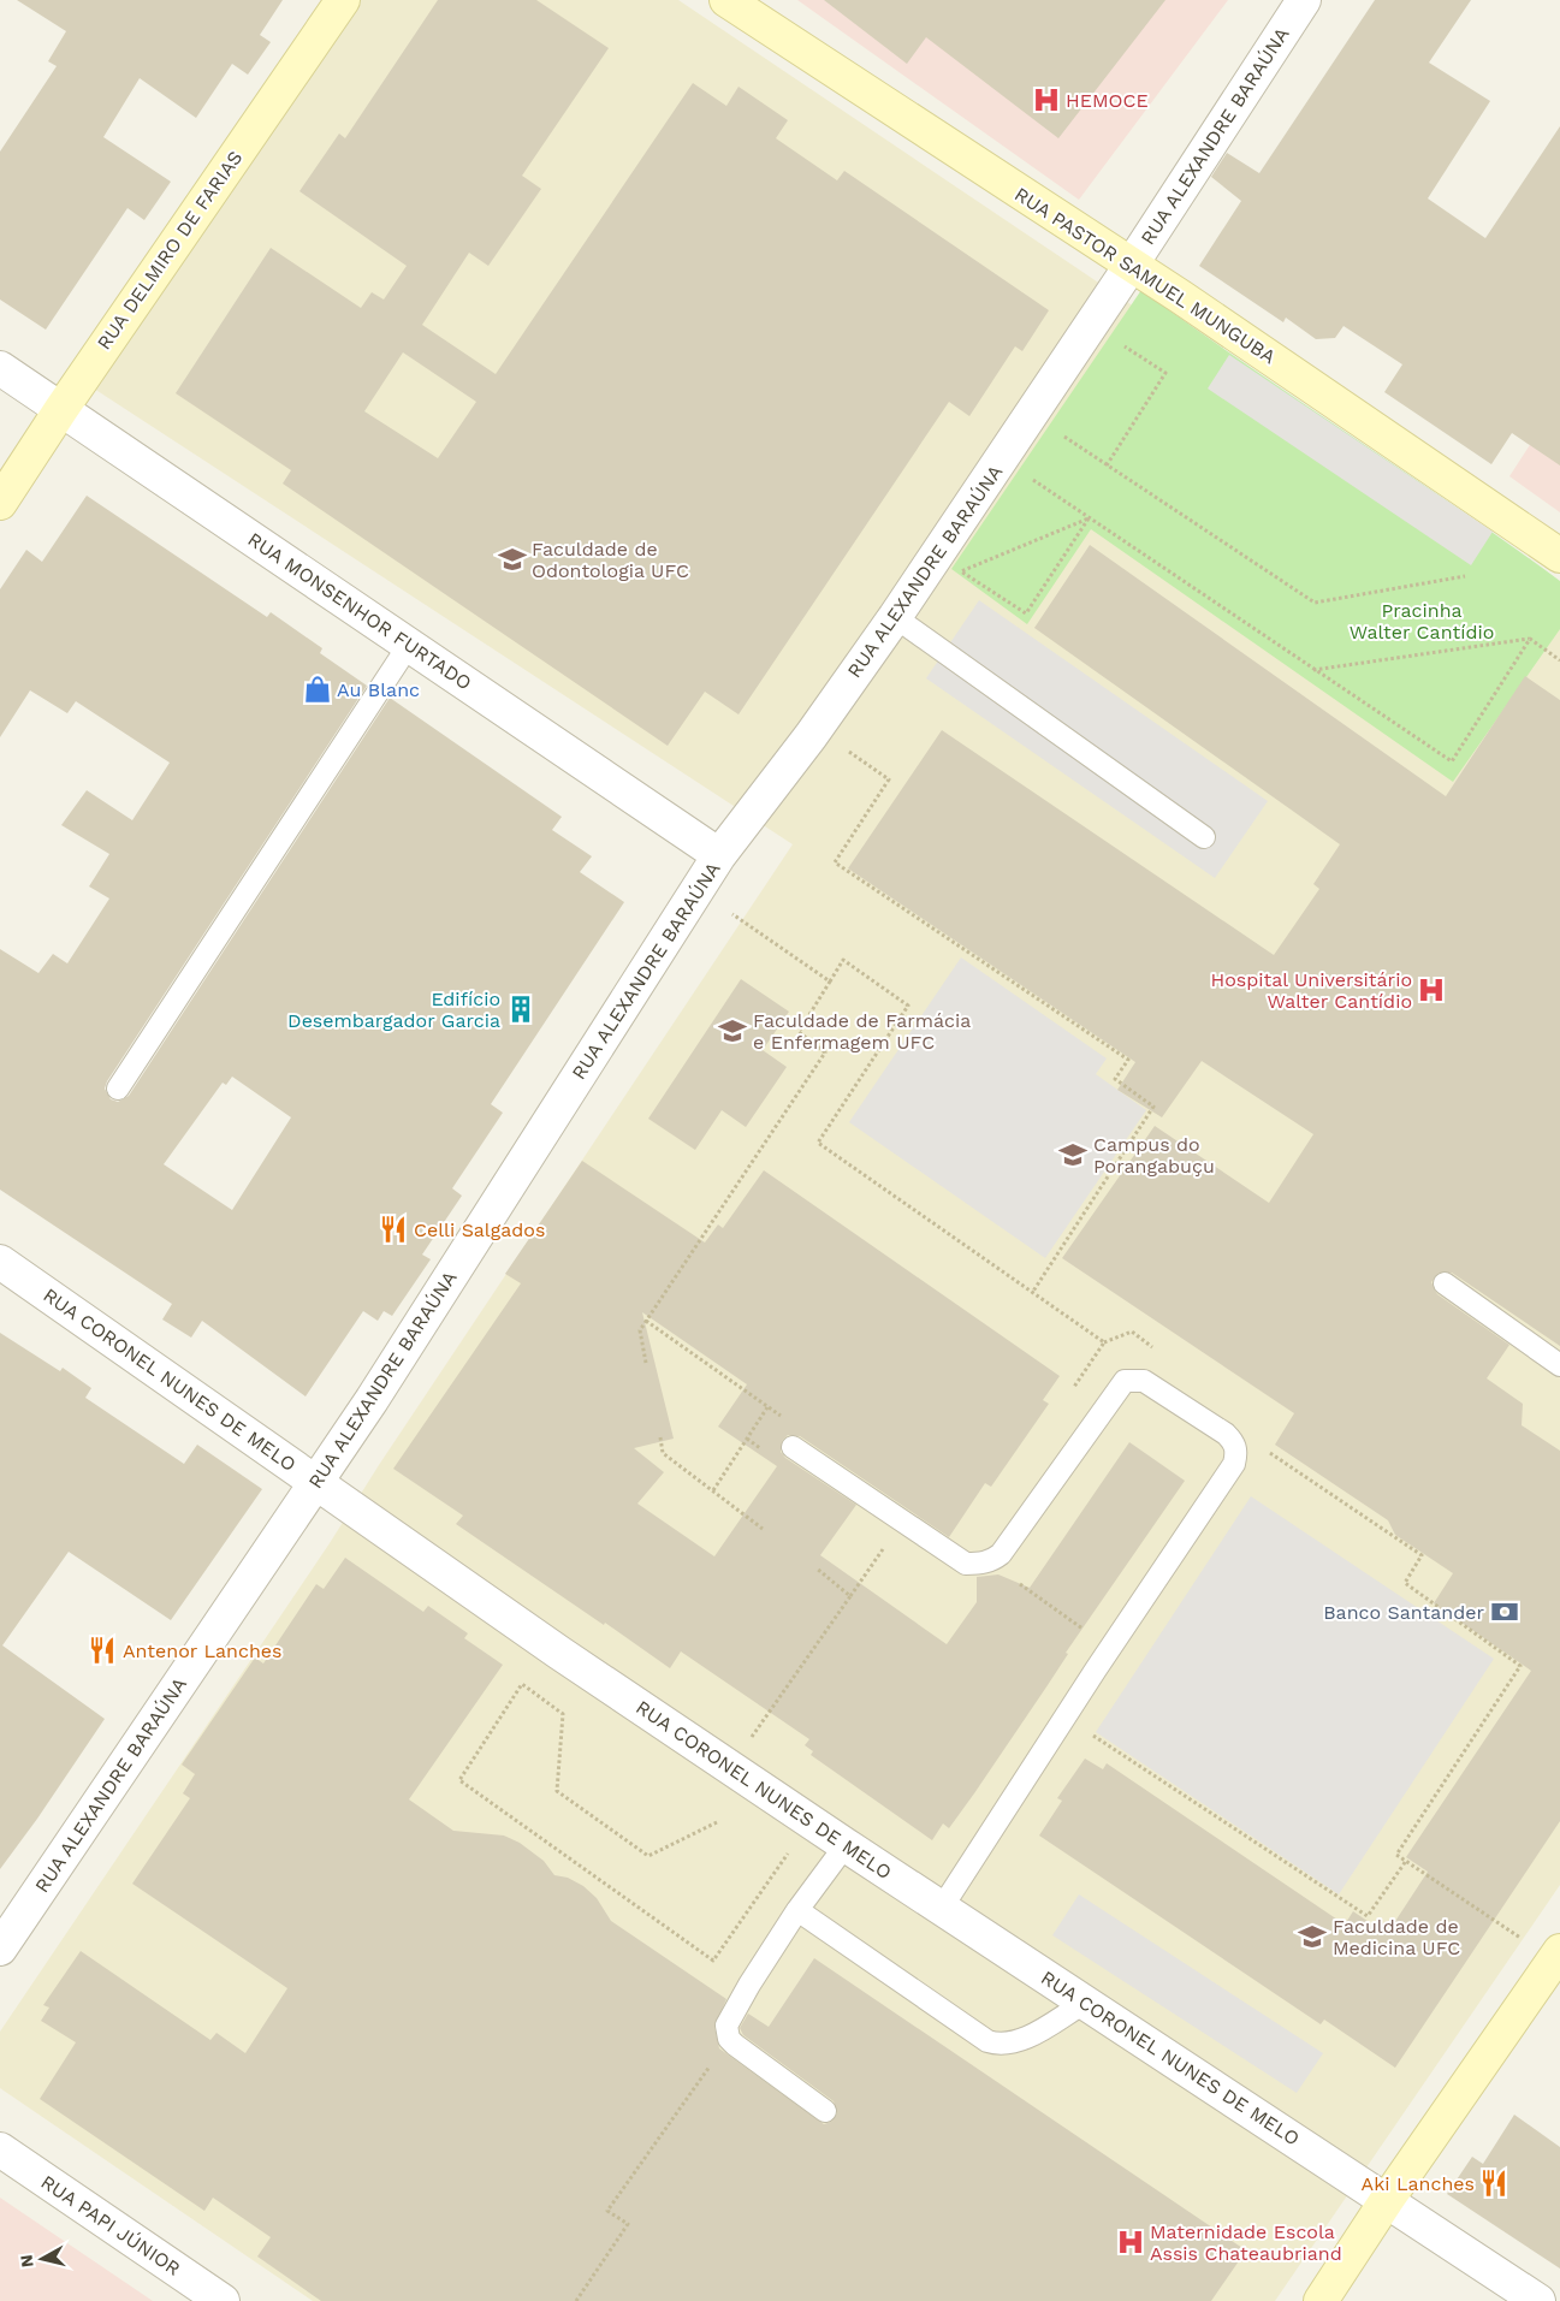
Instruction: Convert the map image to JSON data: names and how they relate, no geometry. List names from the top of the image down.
{
  "streets": {
    "street": [
      "RUA ALEXANDRE BARAÚNA",
      "RUA DELMIRO DE FARIAS",
      "RUA PASTOR SAMUEL MUNGUBA",
      "RUA MONSENHOR FURTADO",
      "RUA CORONEL NUNES DE MELO",
      "RUA PAPI JÚNIOR"
    ]
  },
  "crossings": [
    ["RUA ALEXANDRE BARAÚNA", "RUA PASTOR SAMUEL MUNGUBA"],
    ["RUA ALEXANDRE BARAÚNA", "RUA MONSENHOR FURTADO"],
    ["RUA ALEXANDRE BARAÚNA", "RUA CORONEL NUNES DE MELO"],
    ["RUA DELMIRO DE FARIAS", "RUA MONSENHOR FURTADO"]
  ],
  "parks": ["Pracinha Walter Cantídio"],
  "places": {
    "hospital": ["HEMOCE", "Hospital Universitário Walter Cantídio", "Maternidade Escola Assis Chateaubriand"],
    "school or university": [
      "Faculdade de Odontologia UFC",
      "Faculdade de Farmácia e Enfermagem UFC",
      "Campus do Porangabuçu",
      "Faculdade de Medicina UFC"
    ],
    "shop": ["Au Blanc"],
    "building": ["Edifício Desembargador Garcia"],
    "restaurant": ["Celli Salgados", "Antenor Lanches", "Aki Lanches"],
    "bank": ["Banco Santander"]
  },
  "north": "left"
}
